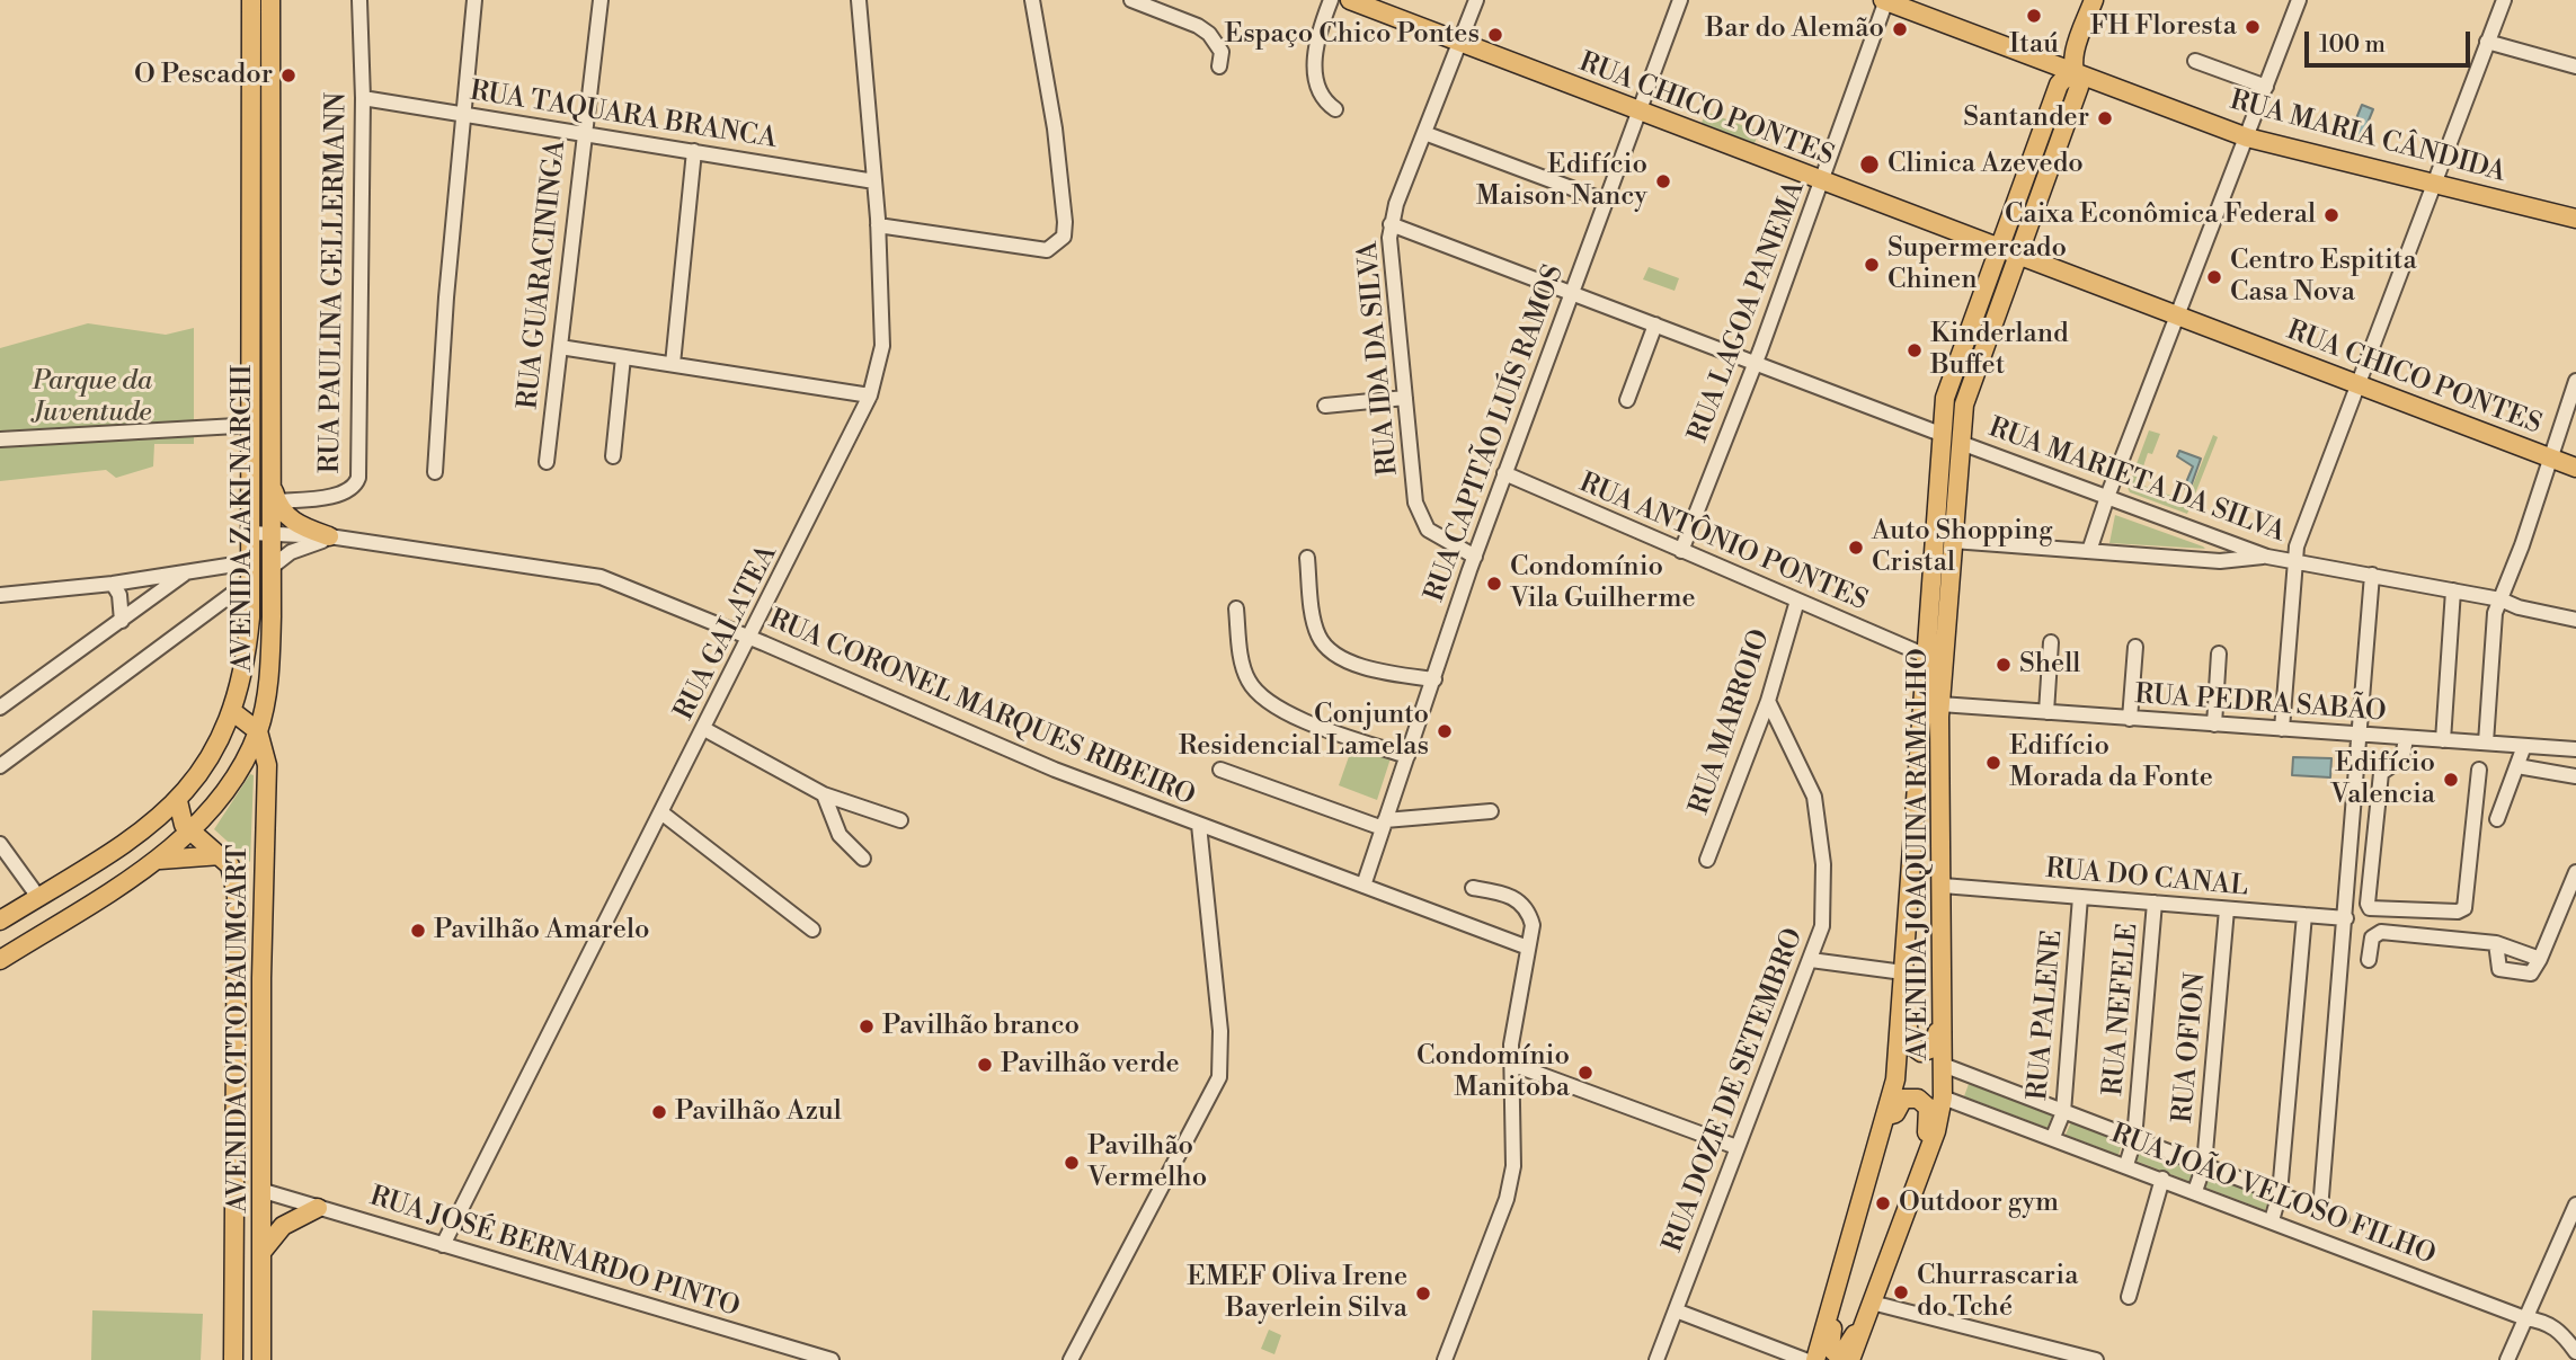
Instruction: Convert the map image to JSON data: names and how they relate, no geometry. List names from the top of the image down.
{
  "streets": {
    "main road": [
      "RUA CHICO PONTES",
      "RUA MARIA CÂNDIDA",
      "AVENIDA ZAKI NARCHI",
      "AVENIDA JOAQUINA RAMALHO",
      "AVENIDA OTTO BAUMGART"
    ],
    "street": [
      "RUA TAQUARA BRANCA",
      "RUA GUARACININGA",
      "RUA PAULINA GELLERMANN",
      "RUA LAGOA PANEMA",
      "RUA IDA DA SILVA",
      "RUA CAPITÃO LUÍS RAMOS",
      "RUA MARIETA DA SILVA",
      "RUA ANTÔNIO PONTES",
      "RUA GALATEA",
      "RUA PEDRA SABÃO",
      "RUA CORONEL MARQUES RIBEIRO",
      "RUA MARROIO",
      "RUA DO CANAL",
      "RUA NEFELE",
      "RUA PALENE",
      "RUA OFION",
      "RUA DOZE DE SETEMBRO",
      "RUA JOÃO VELOSO FILHO",
      "RUA JOSÉ BERNARDO PINTO"
    ]
  },
  "crossings": [
    ["RUA CHICO PONTES", "RUA LAGOA PANEMA"],
    ["RUA CHICO PONTES", "RUA IDA DA SILVA"],
    ["RUA CHICO PONTES", "RUA CAPITÃO LUÍS RAMOS"],
    ["RUA CHICO PONTES", "AVENIDA JOAQUINA RAMALHO"],
    ["RUA TAQUARA BRANCA", "RUA GUARACININGA"],
    ["RUA TAQUARA BRANCA", "RUA PAULINA GELLERMANN"],
    ["RUA TAQUARA BRANCA", "RUA GALATEA"],
    ["RUA MARIA CÂNDIDA", "RUA LAGOA PANEMA"],
    ["RUA MARIA CÂNDIDA", "AVENIDA JOAQUINA RAMALHO"],
    ["RUA PAULINA GELLERMANN", "AVENIDA ZAKI NARCHI"],
    ["RUA LAGOA PANEMA", "RUA ANTÔNIO PONTES"],
    ["RUA IDA DA SILVA", "RUA CAPITÃO LUÍS RAMOS"],
    ["RUA CAPITÃO LUÍS RAMOS", "RUA ANTÔNIO PONTES"],
    ["RUA MARIETA DA SILVA", "AVENIDA JOAQUINA RAMALHO"],
    ["AVENIDA ZAKI NARCHI", "RUA CORONEL MARQUES RIBEIRO"],
    ["AVENIDA ZAKI NARCHI", "AVENIDA OTTO BAUMGART"],
    ["RUA ANTÔNIO PONTES", "RUA MARROIO"],
    ["RUA ANTÔNIO PONTES", "AVENIDA JOAQUINA RAMALHO"],
    ["RUA GALATEA", "RUA CORONEL MARQUES RIBEIRO"],
    ["RUA GALATEA", "RUA JOSÉ BERNARDO PINTO"],
    ["RUA PEDRA SABÃO", "AVENIDA JOAQUINA RAMALHO"],
    ["RUA MARROIO", "RUA DOZE DE SETEMBRO"],
    ["AVENIDA JOAQUINA RAMALHO", "RUA DO CANAL"],
    ["AVENIDA JOAQUINA RAMALHO", "RUA JOÃO VELOSO FILHO"],
    ["RUA DO CANAL", "RUA NEFELE"],
    ["RUA DO CANAL", "RUA PALENE"],
    ["RUA DO CANAL", "RUA OFION"],
    ["RUA NEFELE", "RUA JOÃO VELOSO FILHO"],
    ["RUA PALENE", "RUA JOÃO VELOSO FILHO"],
    ["AVENIDA OTTO BAUMGART", "RUA JOSÉ BERNARDO PINTO"],
    ["RUA OFION", "RUA JOÃO VELOSO FILHO"]
  ],
  "parks": ["Parque da Juventude"],
  "places": [
    "Itaú",
    "FH Floresta",
    "Bar do Alemão",
    "Espaço Chico Pontes",
    "O Pescador",
    "Santander",
    "Clinica Azevedo",
    "Edifício Maison Nancy",
    "Caixa Econômica Federal",
    "Supermercado Chinen",
    "Centro Espitita Casa Nova",
    "Kinderland Buffet",
    "Auto Shopping Cristal",
    "Condomínio Vila Guilherme",
    "Shell",
    "Conjunto Residencial Lamelas",
    "Edifício Morada da Fonte",
    "Edifício Valencia",
    "Pavilhão Amarelo",
    "Pavilhão branco",
    "Pavilhão verde",
    "Condomínio Manitoba",
    "Pavilhão Azul",
    "Pavilhão Vermelho",
    "Outdoor gym",
    "Churrascaria do Tché",
    "EMEF Oliva Irene Bayerlein Silva"
  ],
  "scale_bar": "100 m"
}
